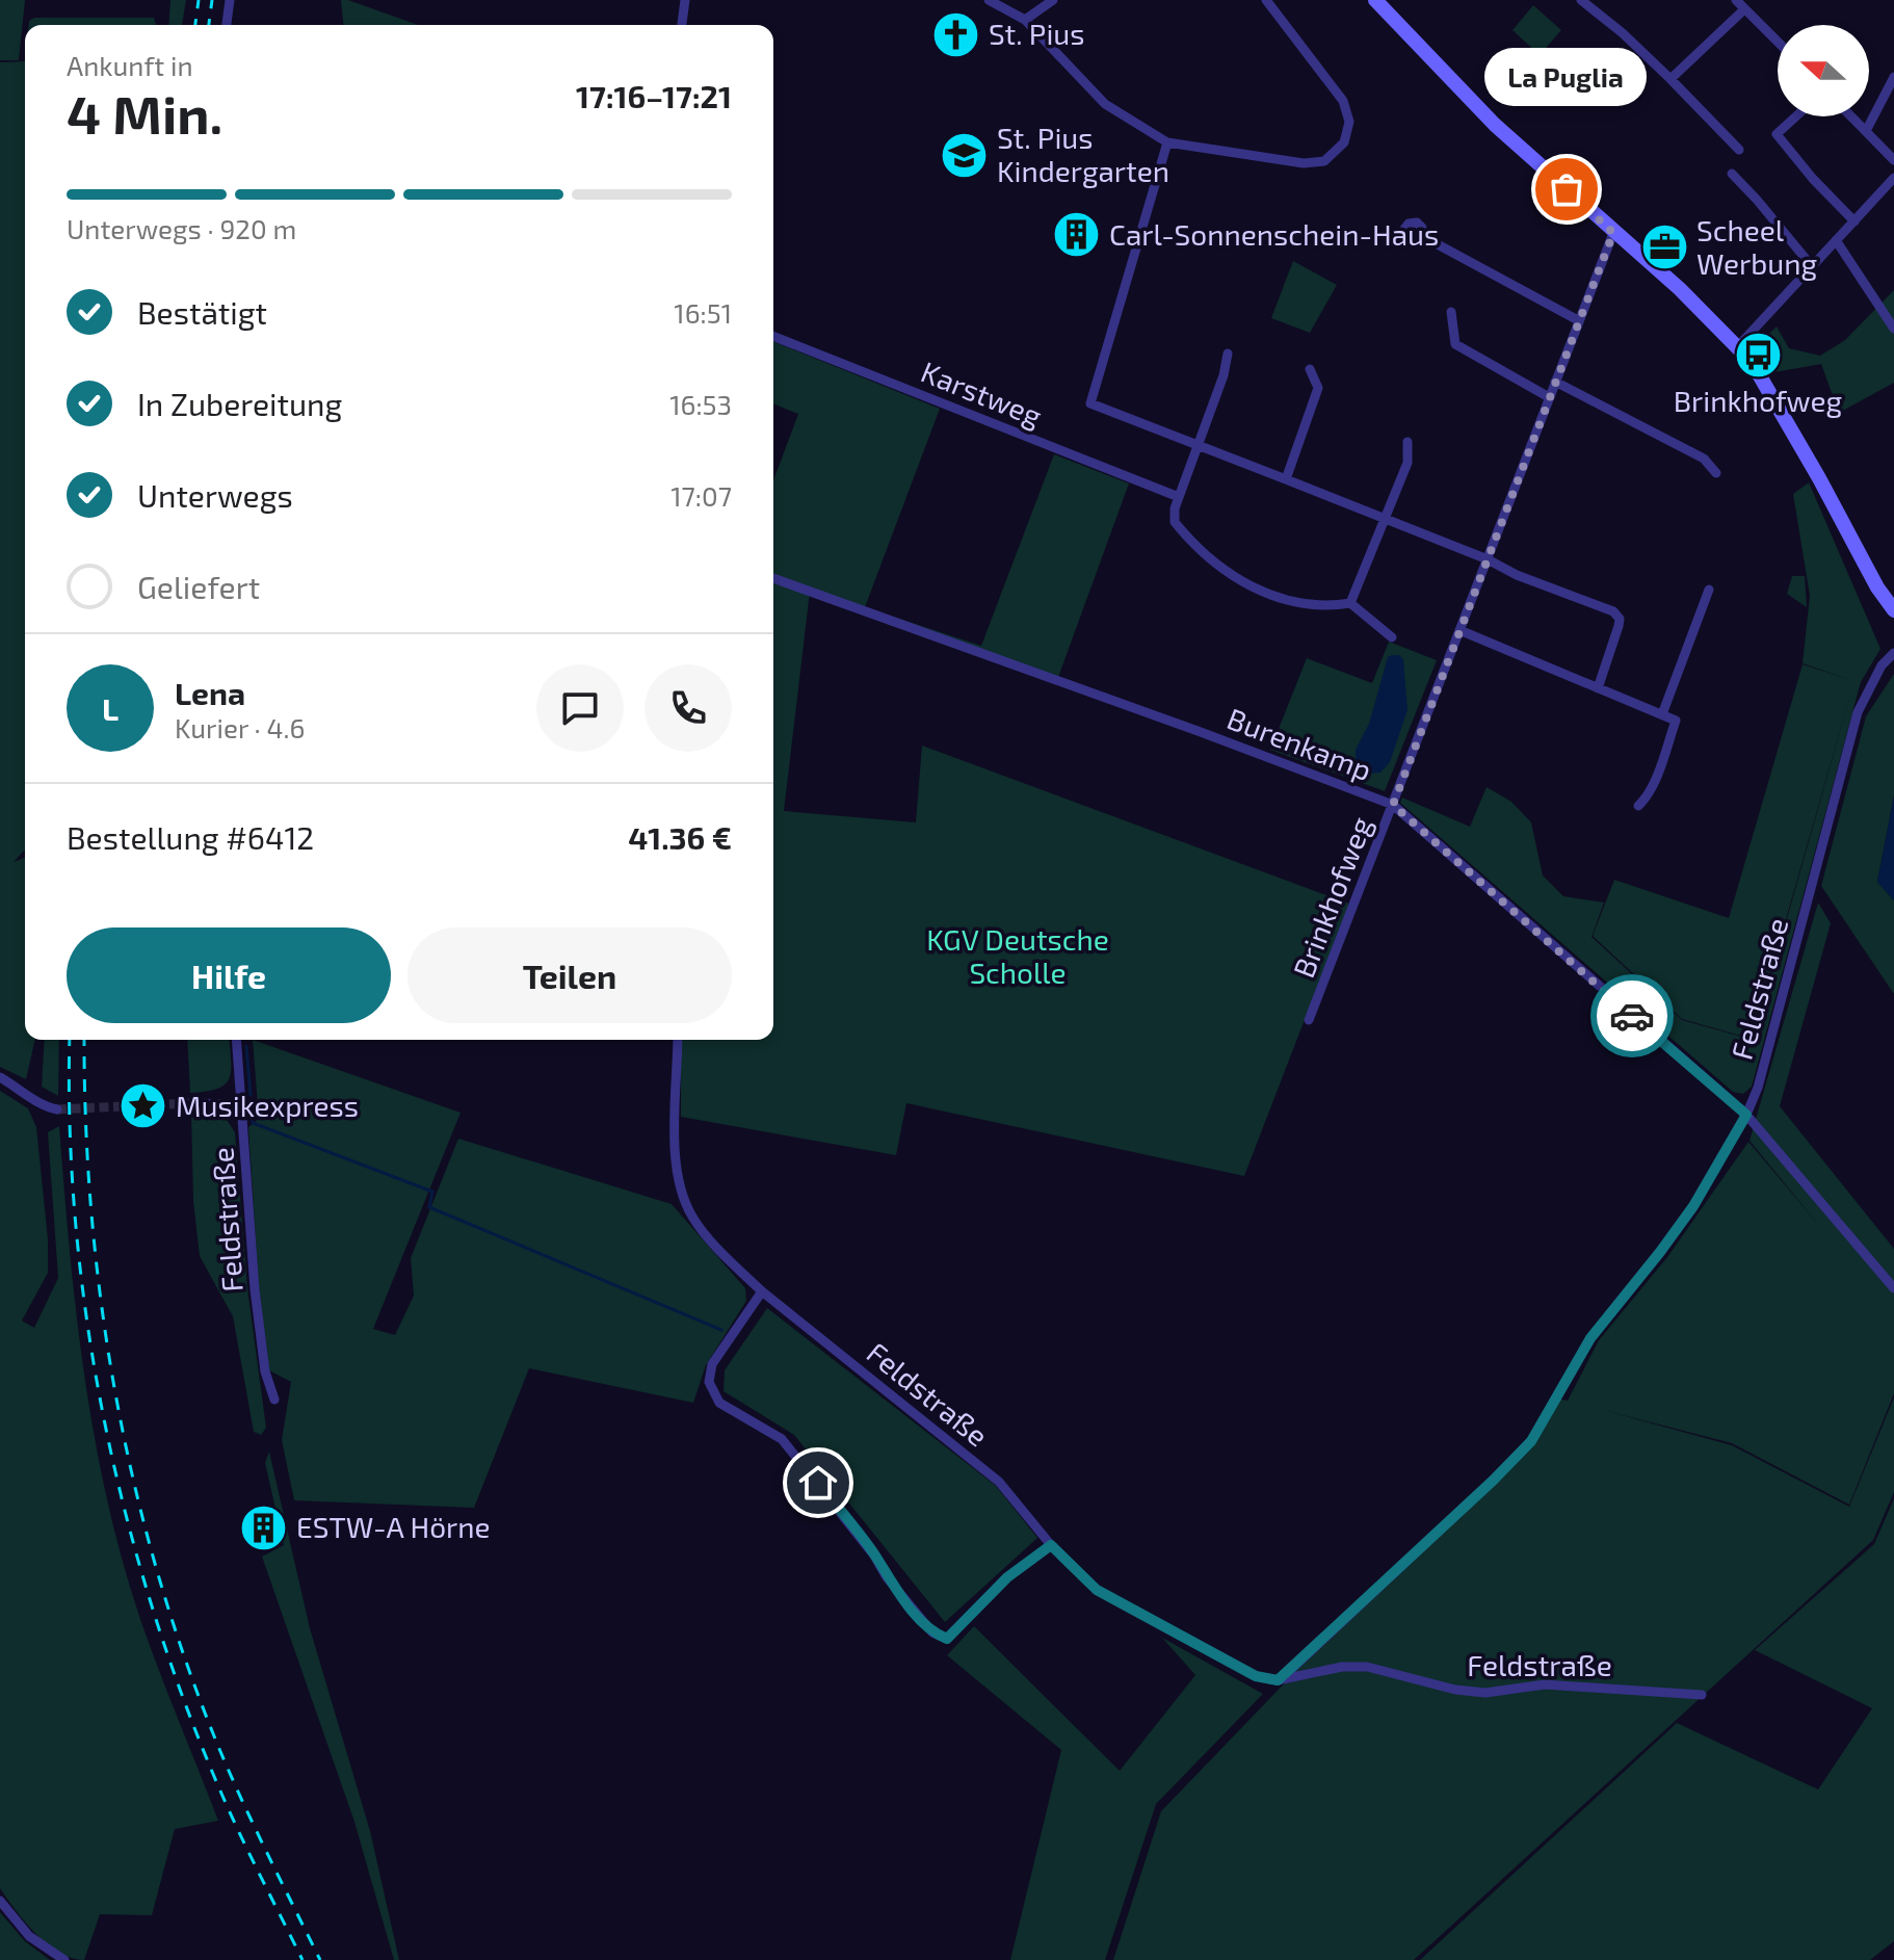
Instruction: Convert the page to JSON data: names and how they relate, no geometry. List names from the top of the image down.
{
  "streets": {
    "street": [
      "Karstweg",
      "Burenkamp",
      "Brinkhofweg",
      "Feldstraße"
    ]
  },
  "crossings": [
    ["Burenkamp", "Brinkhofweg"],
    ["Burenkamp", "Feldstraße"]
  ],
  "parks": ["KGV Deutsche Scholle"],
  "places": {
    "church": ["St. Pius"],
    "school or university": ["St. Pius Kindergarten"],
    "other": ["La Puglia"],
    "building": ["Carl-Sonnenschein-Haus", "ESTW-A Hörne"],
    "office": ["Scheel Werbung"],
    "bus stop": ["Brinkhofweg"],
    "place": ["Musikexpress"]
  },
  "north": "left",
  "page": {
    "heading": ["4 Min.", "Ankunft in", "17:16–17:21"],
    "panel": [
      "Lena",
      "Kurier · 4.6",
      "Bestellung #6412",
      "41.36 €"
    ],
    "bubble": "La Puglia",
    "bar": "Unterwegs · 920 m",
    "list": [
      ["Bestätigt", "16:51"],
      ["In Zubereitung", "16:53"],
      ["Unterwegs", "17:07"],
      "Geliefert"
    ],
    "round": "L",
    "buttons": ["Hilfe", "Teilen"]
  }
}
